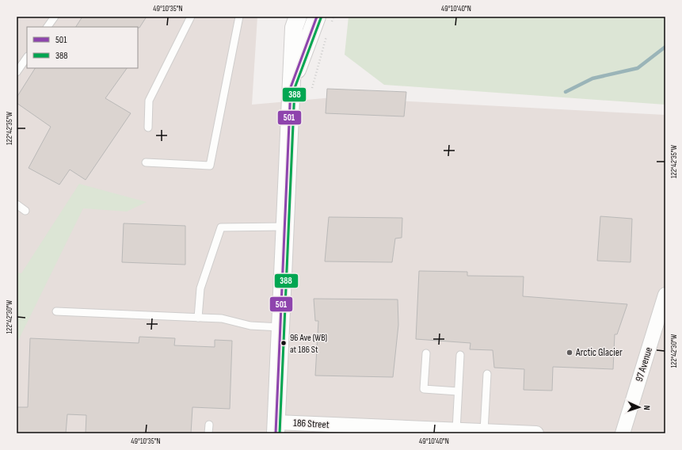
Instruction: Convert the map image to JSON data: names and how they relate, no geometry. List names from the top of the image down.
{
  "streets": {
    "street": ["97 Avenue", "186 Street"]
  },
  "places": ["96 Ave (WB) at 186 St", "Arctic Glacier"],
  "lines": ["transit line 501", "transit line 388"],
  "legend": ["501", "388"],
  "north": "right",
  "coordinates": [
    "49°10'35\"N",
    "49°10'40\"N",
    "122°42'35\"W",
    "122°42'30\"W"
  ]
}
